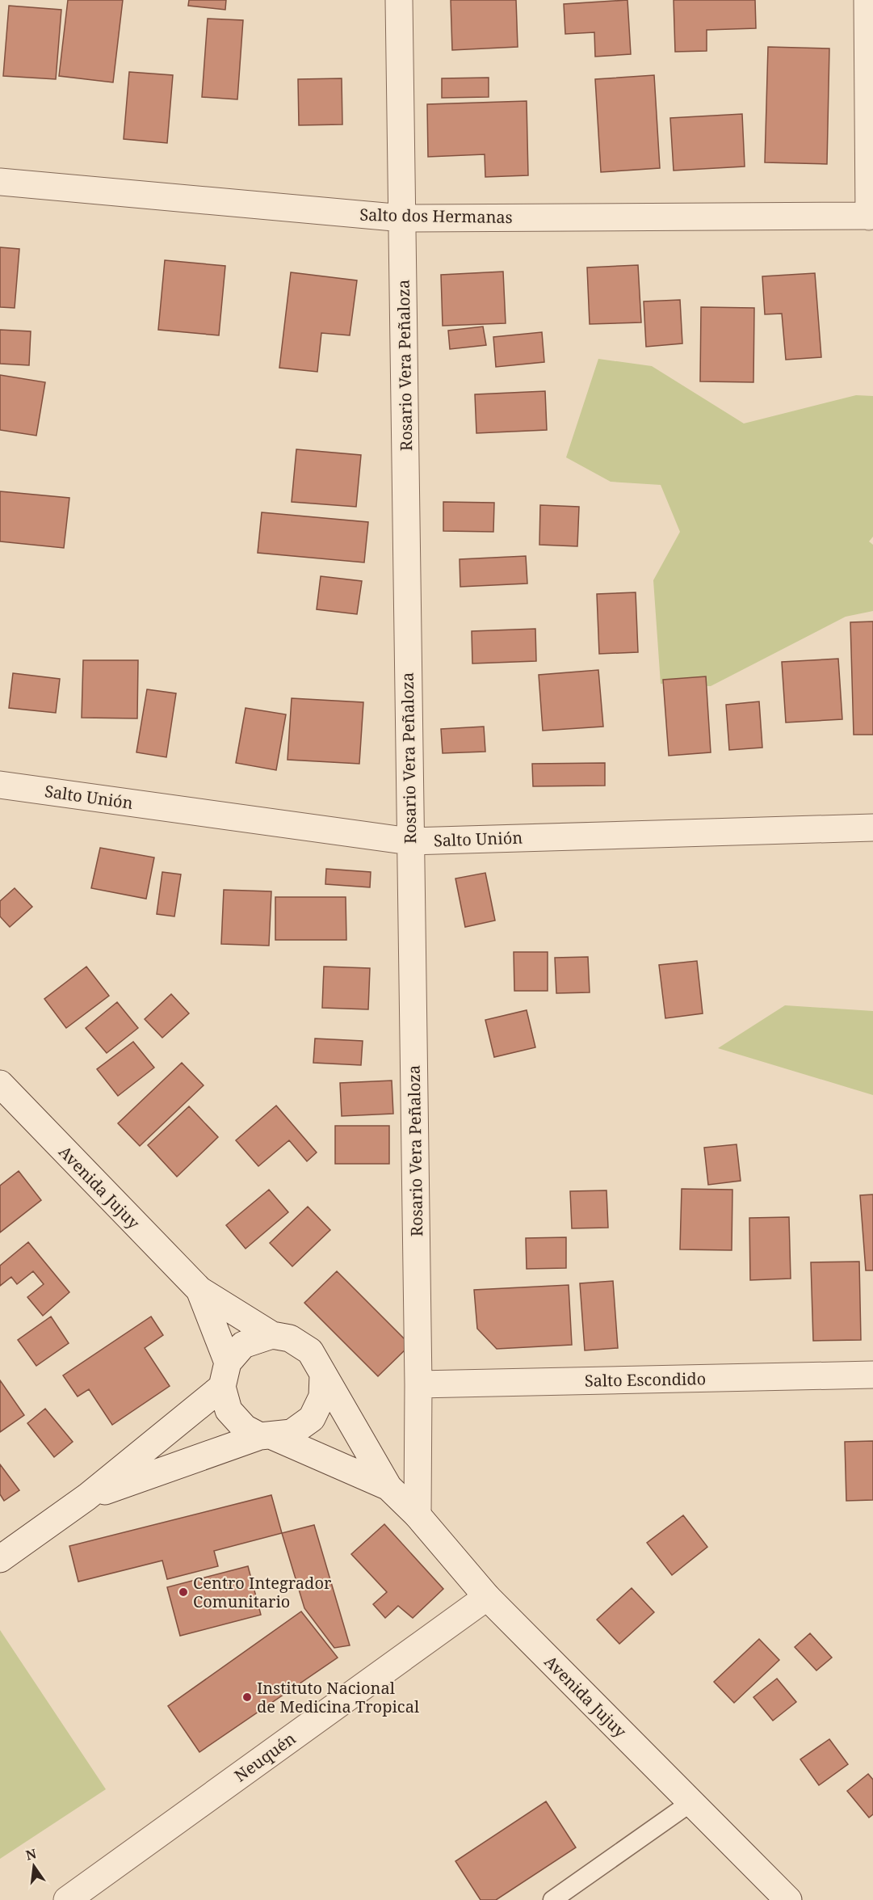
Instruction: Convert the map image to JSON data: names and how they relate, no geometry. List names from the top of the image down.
{
  "streets": {
    "street": [
      "Salto dos Hermanas",
      "Rosario Vera Peñaloza",
      "Salto Unión",
      "Avenida Jujuy",
      "Salto Escondido",
      "Neuquén"
    ]
  },
  "crossings": [
    ["Salto dos Hermanas", "Rosario Vera Peñaloza"],
    ["Rosario Vera Peñaloza", "Salto Unión"],
    ["Rosario Vera Peñaloza", "Avenida Jujuy"],
    ["Rosario Vera Peñaloza", "Salto Escondido"],
    ["Avenida Jujuy", "Neuquén"]
  ],
  "places": ["Centro Integrador Comunitario", "Instituto Nacional de Medicina Tropical"],
  "north": "top"
}
